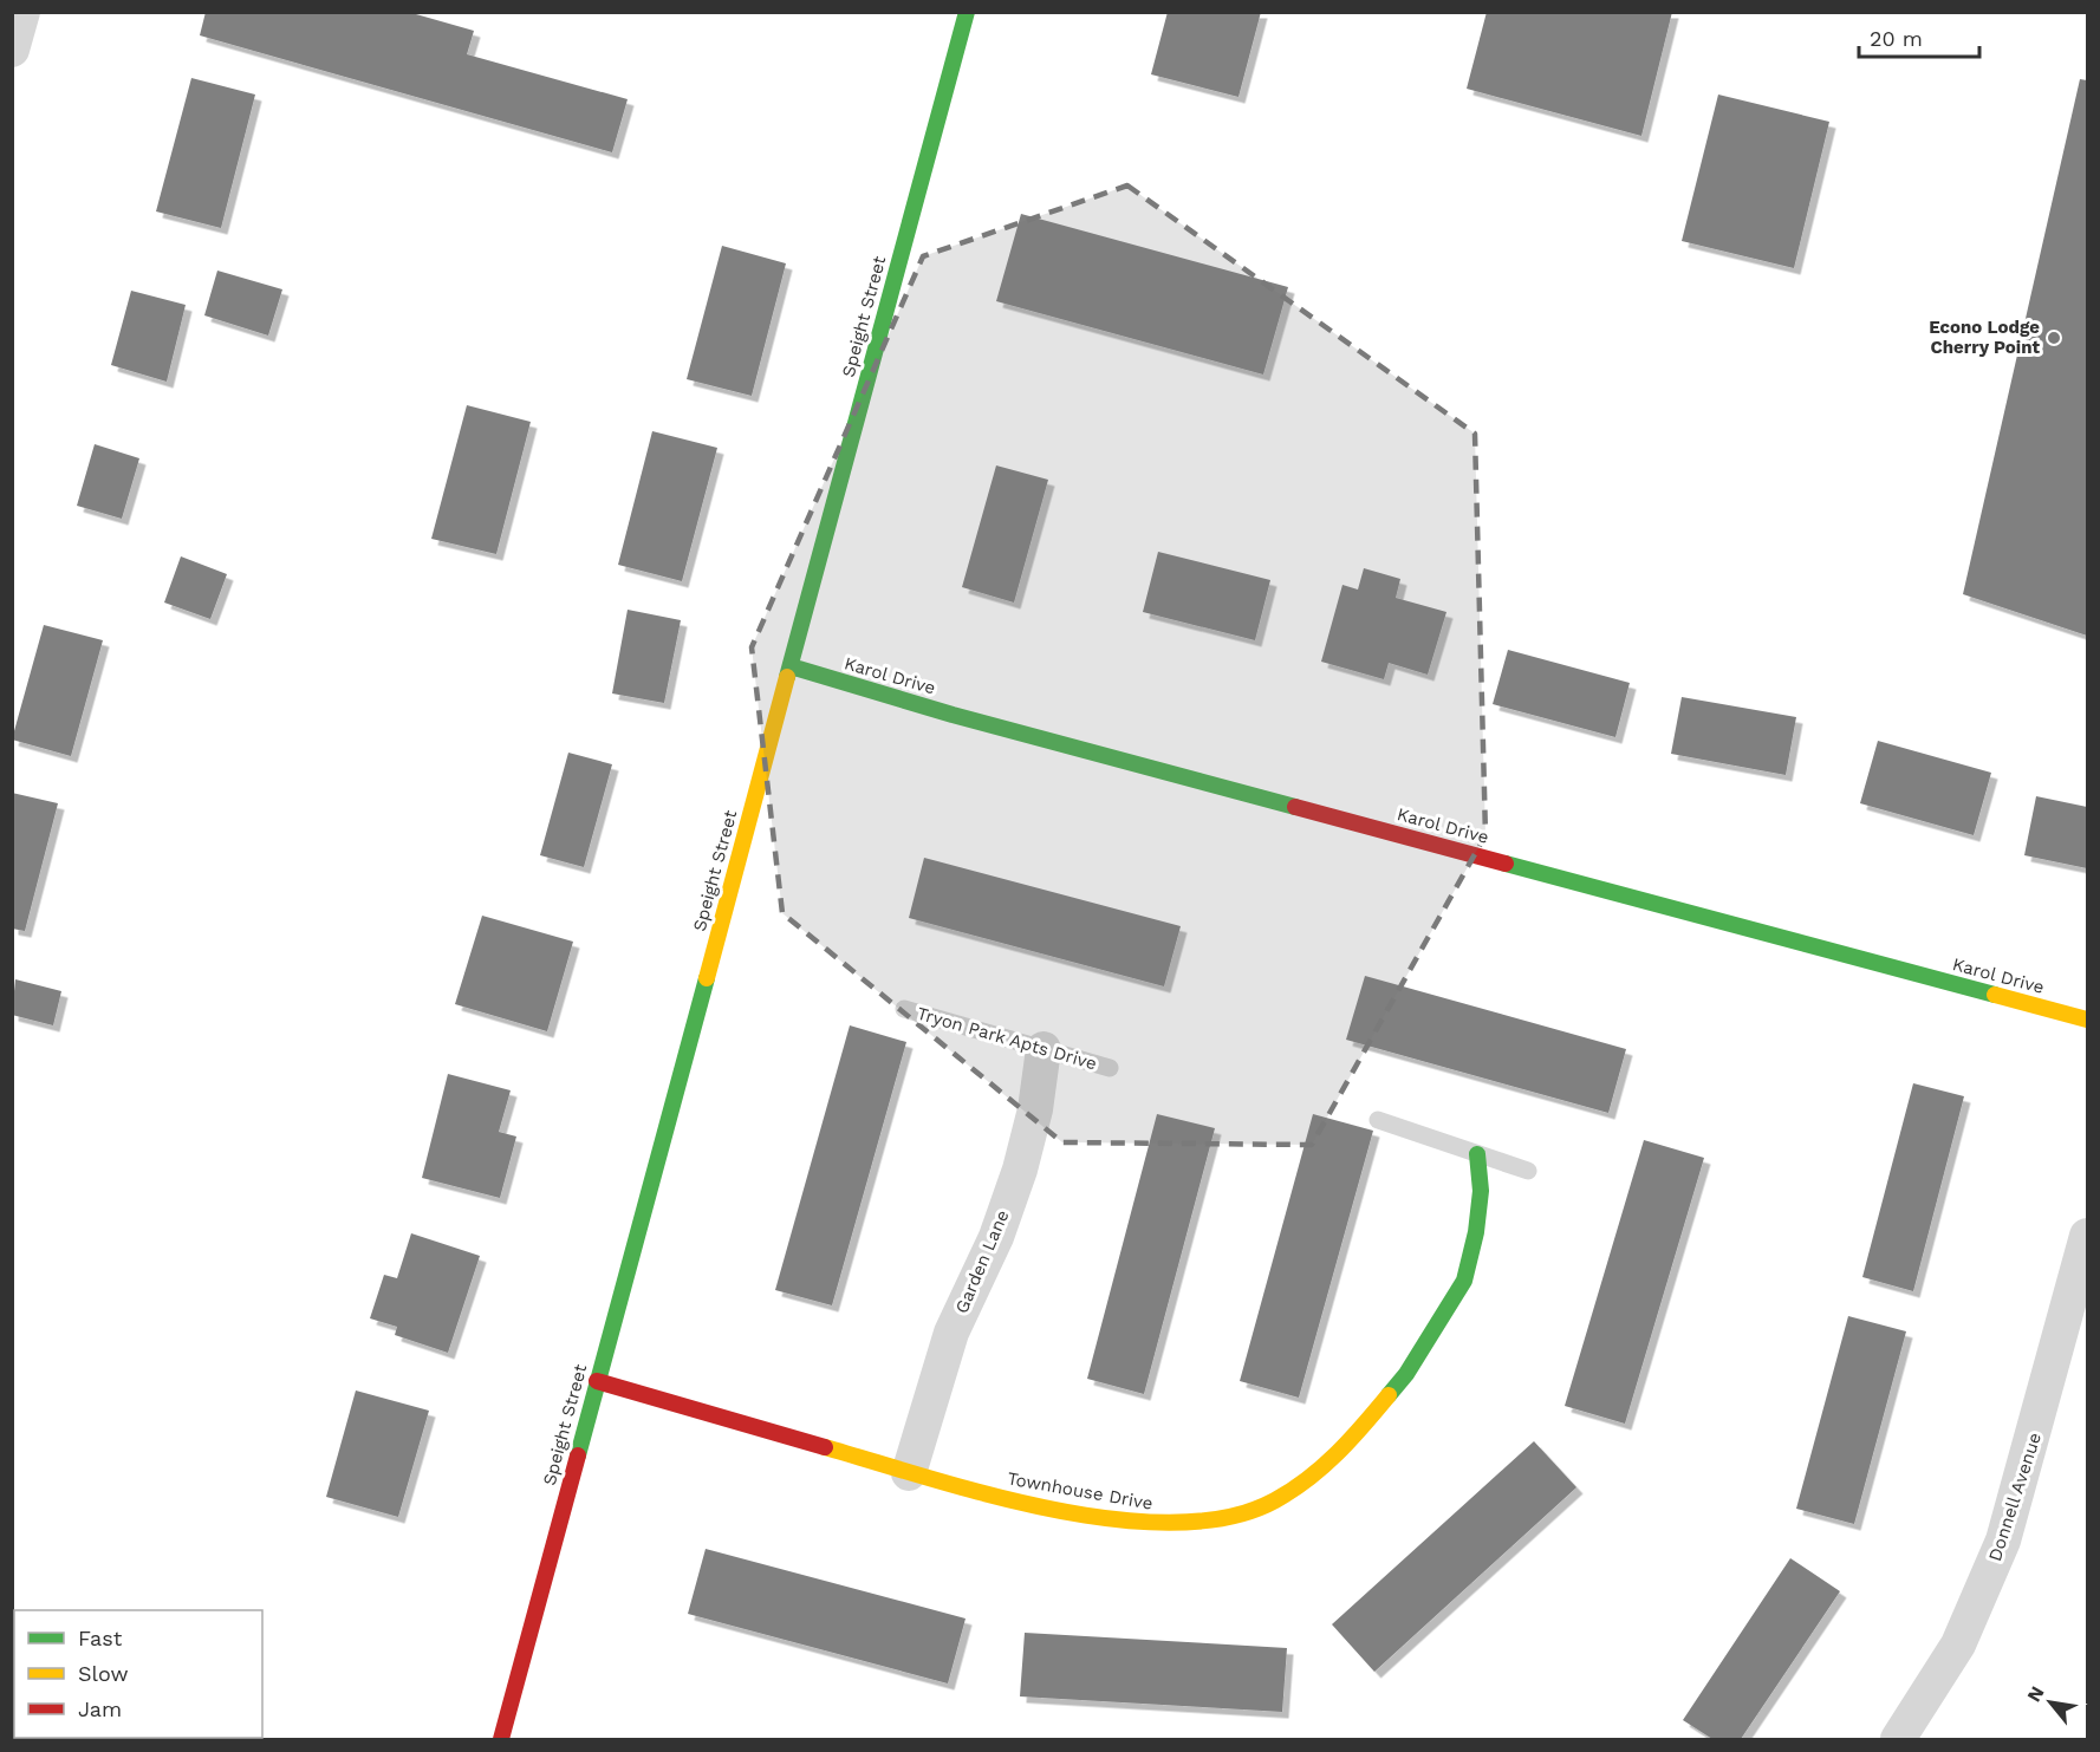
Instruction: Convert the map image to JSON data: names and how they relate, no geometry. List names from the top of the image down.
{
  "streets": {
    "street": [
      "Speight Street",
      "Karol Drive",
      "Garden Lane",
      "Townhouse Drive",
      "Donnell Avenue"
    ],
    "lane": ["Tryon Park Apts Drive"]
  },
  "crossings": [
    ["Speight Street", "Karol Drive"],
    ["Speight Street", "Townhouse Drive"],
    ["Tryon Park Apts Drive", "Garden Lane"],
    ["Garden Lane", "Townhouse Drive"]
  ],
  "places": ["Econo Lodge Cherry Point"],
  "legend": ["Fast", "Slow", "Jam"],
  "scale_bar": "20 m",
  "north": "top left"
}
